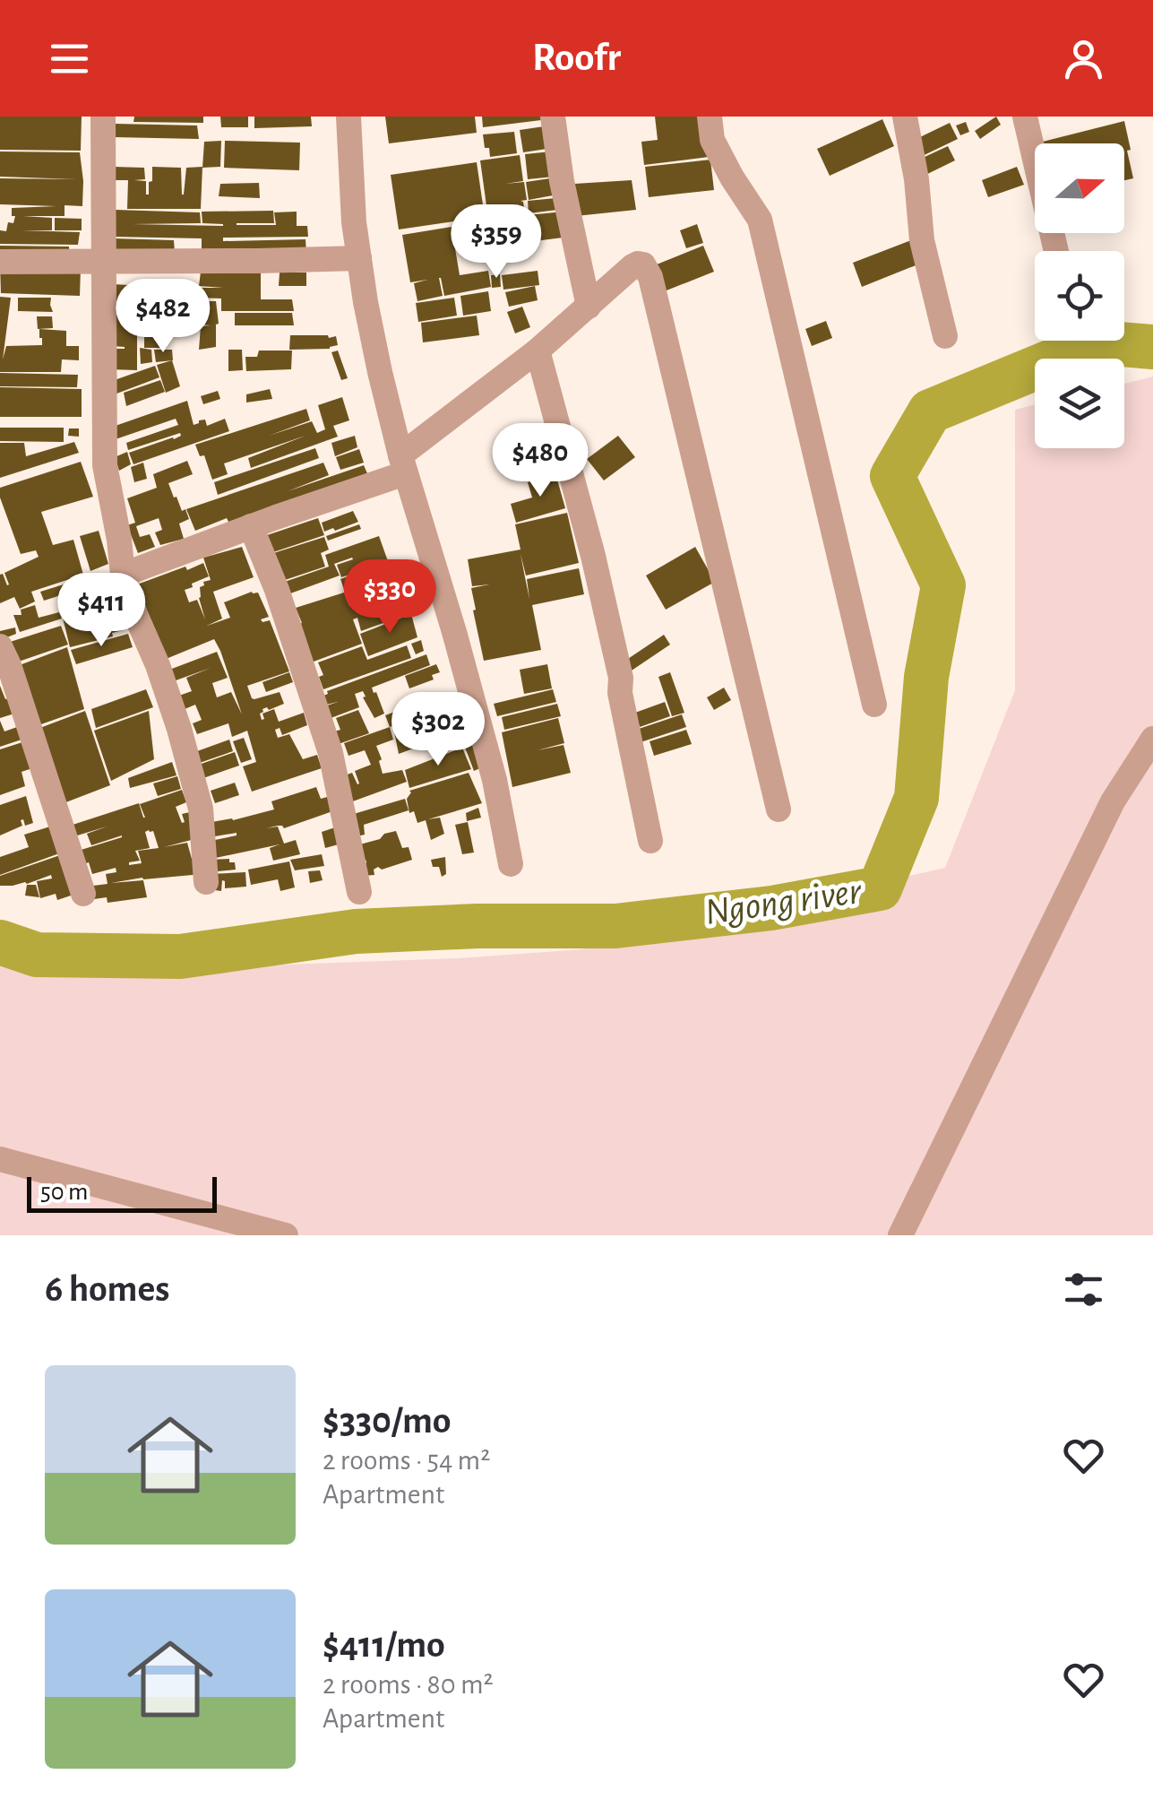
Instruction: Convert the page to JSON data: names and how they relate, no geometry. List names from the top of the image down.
{
  "water": ["Ngong river"],
  "scale_bar": "50 m",
  "north": "right",
  "page": {
    "header": "Roofr",
    "price": [
      "$359",
      "$482",
      "$480",
      "$330",
      "$411",
      "$302"
    ],
    "scale": "50 m",
    "heading": "6 homes",
    "list": [
      {
        "name": "$330/mo",
        "note": "2 rooms · 54 m² · Apartment"
      },
      {
        "name": "$411/mo",
        "note": "2 rooms · 80 m² · Apartment"
      }
    ]
  }
}
